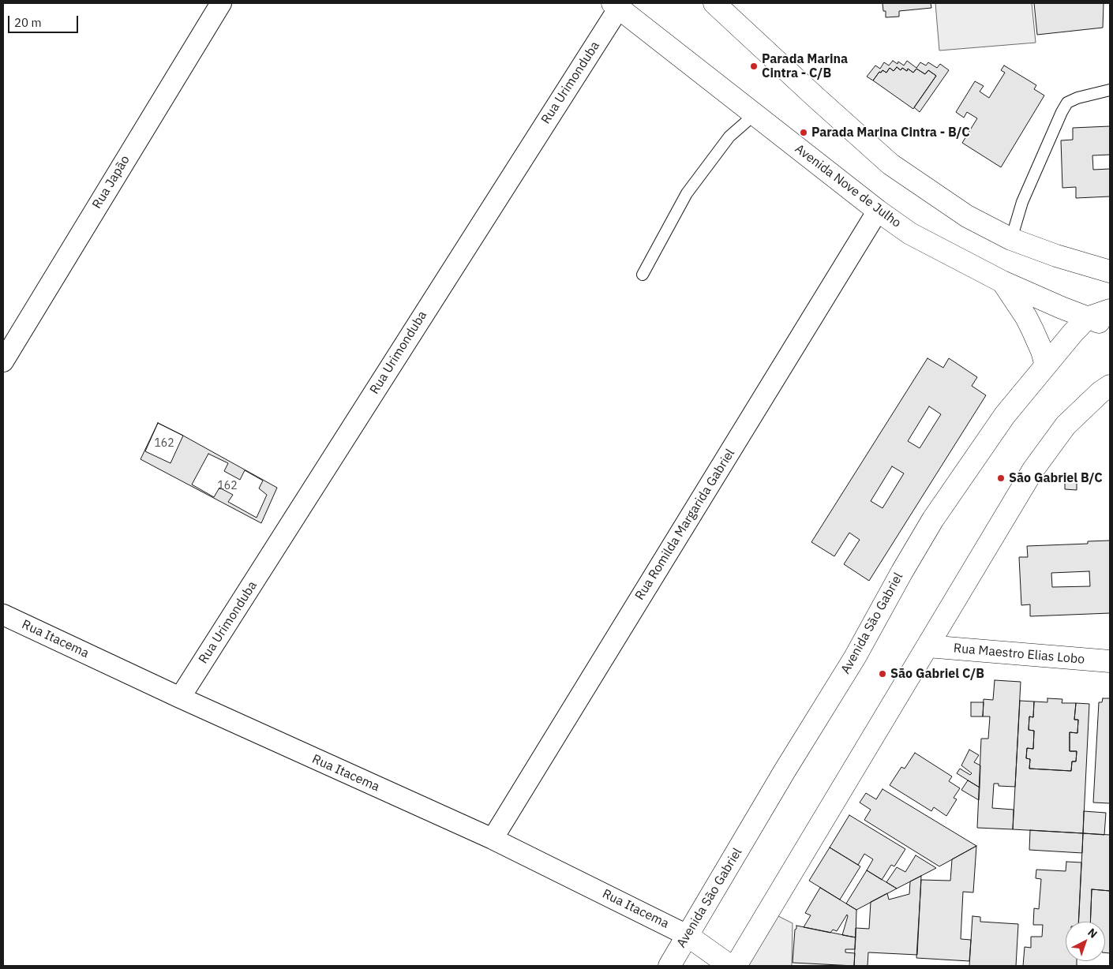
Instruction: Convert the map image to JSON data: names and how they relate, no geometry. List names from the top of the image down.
{
  "streets": {
    "main road": ["Avenida Nove de Julho", "Avenida São Gabriel", "Rua Maestro Elias Lobo"],
    "street": [
      "Rua Urimonduba",
      "Rua Japão",
      "Rua Romilda Margarida Gabriel",
      "Rua Itacema"
    ]
  },
  "crossings": [
    ["Rua Urimonduba", "Avenida Nove de Julho"],
    ["Rua Urimonduba", "Rua Itacema"],
    ["Avenida Nove de Julho", "Rua Romilda Margarida Gabriel"],
    ["Avenida Nove de Julho", "Avenida São Gabriel"],
    ["Rua Romilda Margarida Gabriel", "Rua Itacema"],
    ["Avenida São Gabriel", "Rua Itacema"]
  ],
  "places": [
    "Parada Marina Cintra - C/B",
    "Parada Marina Cintra - B/C",
    "São Gabriel B/C",
    "São Gabriel C/B"
  ],
  "house_numbers": ["162", "162"],
  "scale_bar": "20 m",
  "north": "top right"
}
